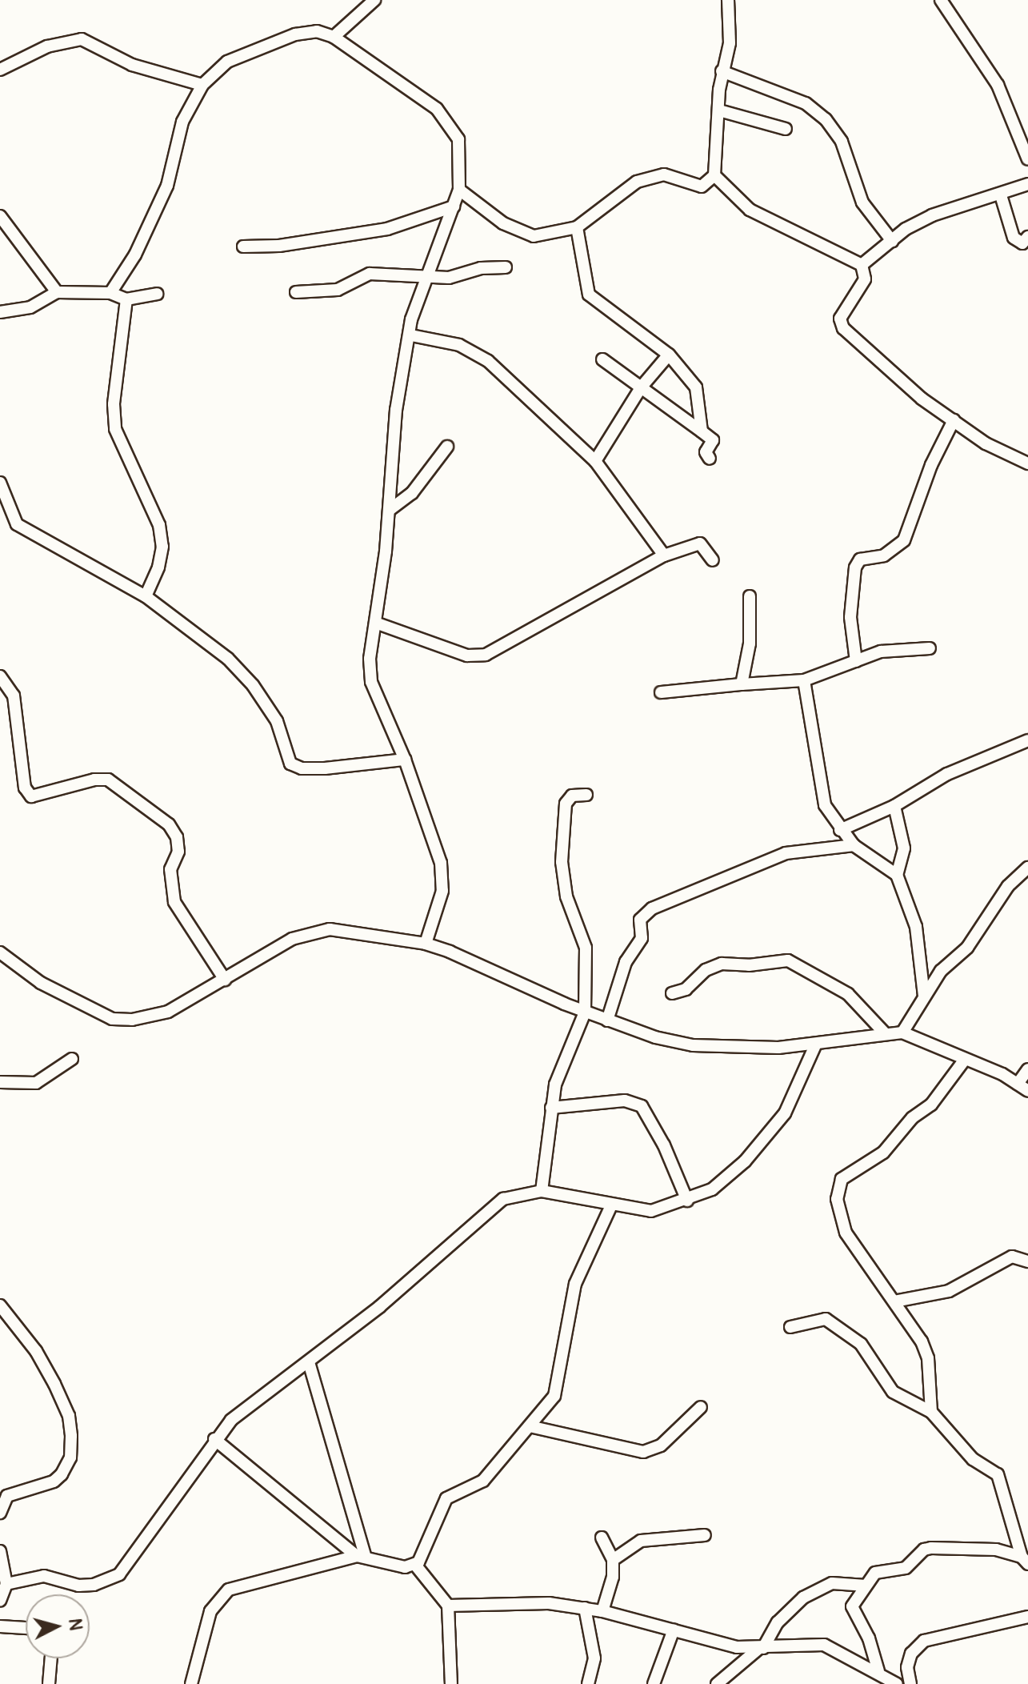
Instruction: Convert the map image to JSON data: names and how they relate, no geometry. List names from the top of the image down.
{
  "north": "right"
}
